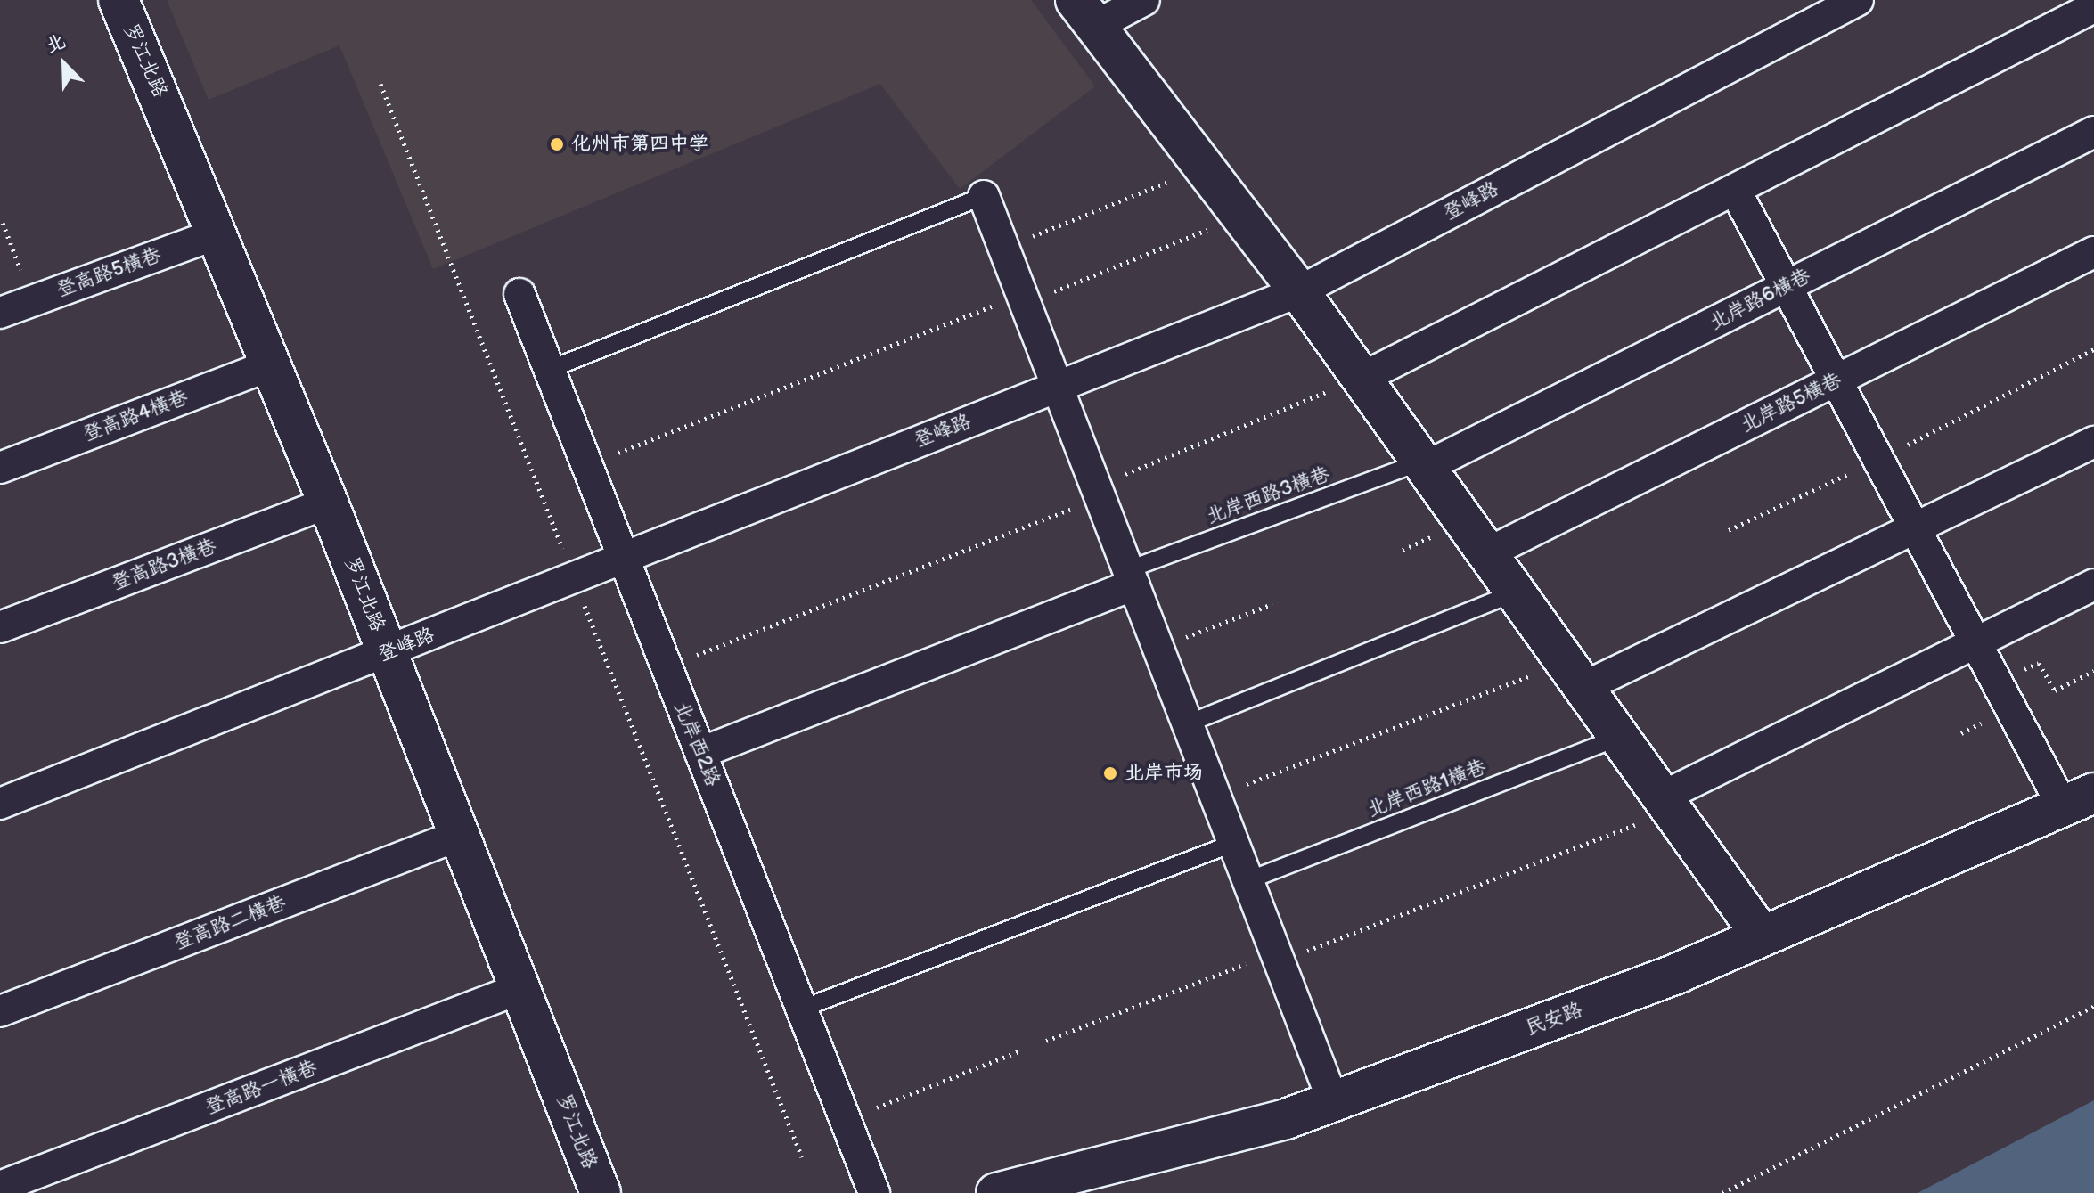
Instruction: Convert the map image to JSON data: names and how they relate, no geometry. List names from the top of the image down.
{
  "streets": {
    "main road": ["罗江北路", "民安路"],
    "street": [
      "登峰路",
      "登高路5橫巷",
      "北岸路6橫巷",
      "北岸路5橫巷",
      "登高路4橫巷",
      "登高路3橫巷",
      "北岸西2路",
      "登高路二横巷",
      "登高路一横巷"
    ],
    "lane": ["北岸西路3橫巷", "北岸西路1橫巷"]
  },
  "crossings": [
    ["罗江北路", "登峰路"],
    ["罗江北路", "登高路5橫巷"],
    ["罗江北路", "登高路4橫巷"],
    ["罗江北路", "登高路3橫巷"],
    ["罗江北路", "登高路二横巷"],
    ["罗江北路", "登高路一横巷"],
    ["登峰路", "北岸西2路"],
    ["北岸路6橫巷", "北岸西路3橫巷"]
  ],
  "places": ["化州市第四中学", "北岸市场"],
  "north": "top left"
}
